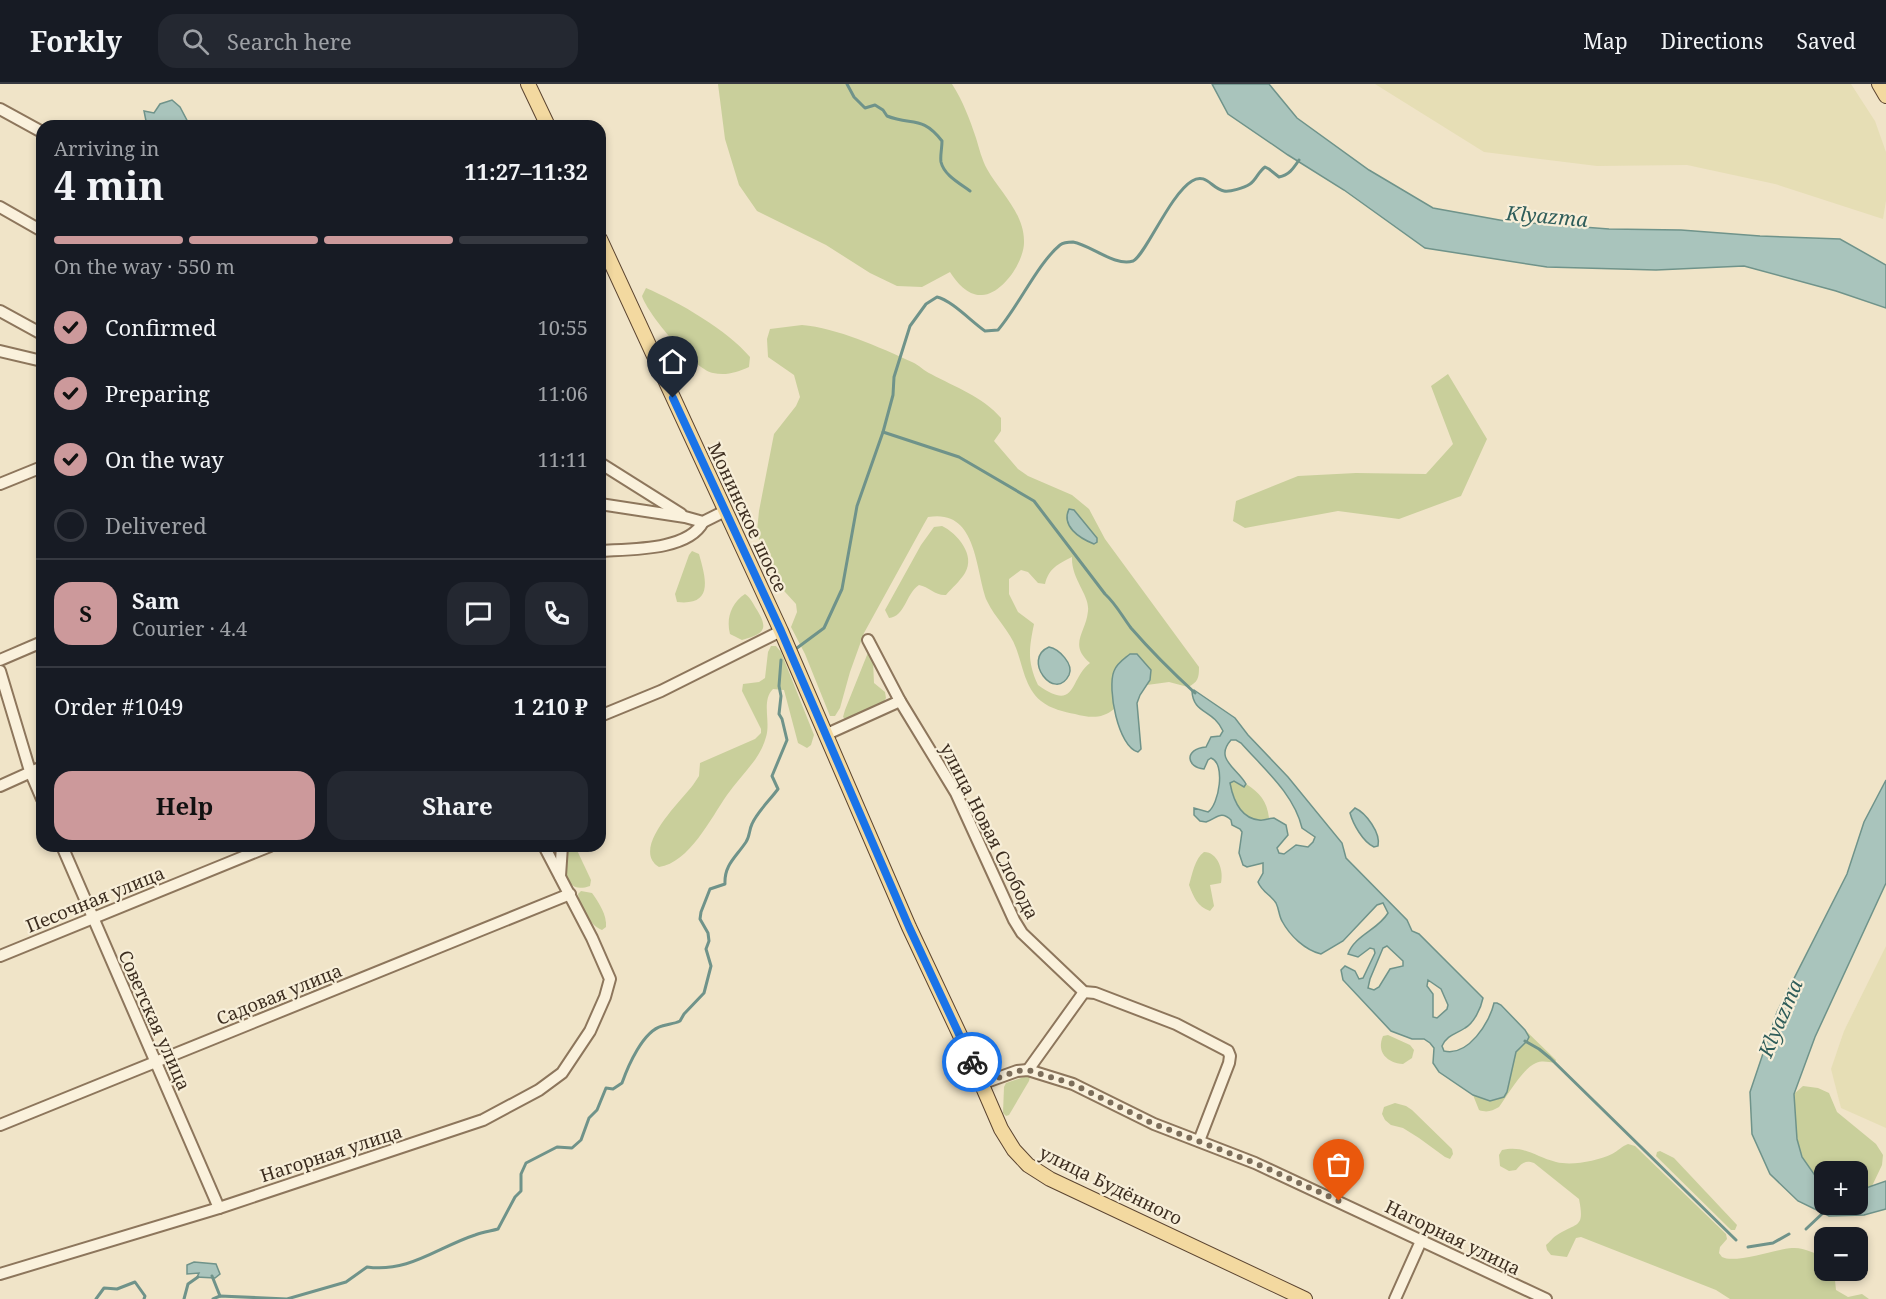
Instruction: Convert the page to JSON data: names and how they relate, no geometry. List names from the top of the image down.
{
  "streets": {
    "main road": ["Монинское шоссе", "улица Будённого"],
    "street": [
      "улица Новая Слобода",
      "Песочная улица",
      "Садовая улица",
      "Советская улица",
      "Нагорная улица"
    ]
  },
  "crossings": [
    ["Монинское шоссе", "улица Будённого"],
    ["улица Новая Слобода", "Нагорная улица"],
    ["Песочная улица", "Советская улица"],
    ["Садовая улица", "Советская улица"],
    ["Садовая улица", "Нагорная улица"],
    ["Советская улица", "Нагорная улица"]
  ],
  "water": ["Klyazma"],
  "page": {
    "header": "Forkly",
    "search": "Search here",
    "nav": ["Map", "Directions", "Saved"],
    "heading": ["4 min", "Arriving in", "11:27–11:32"],
    "panel": [
      "Sam",
      "Courier · 4.4",
      "Order #1049",
      "1 210 ₽"
    ],
    "bar": "On the way · 550 m",
    "list": [
      ["Confirmed", "10:55"],
      ["Preparing", "11:06"],
      ["On the way", "11:11"],
      "Delivered"
    ],
    "round": "S",
    "buttons": ["Help", "Share"],
    "map_buttons": ["+", "−"]
  }
}
